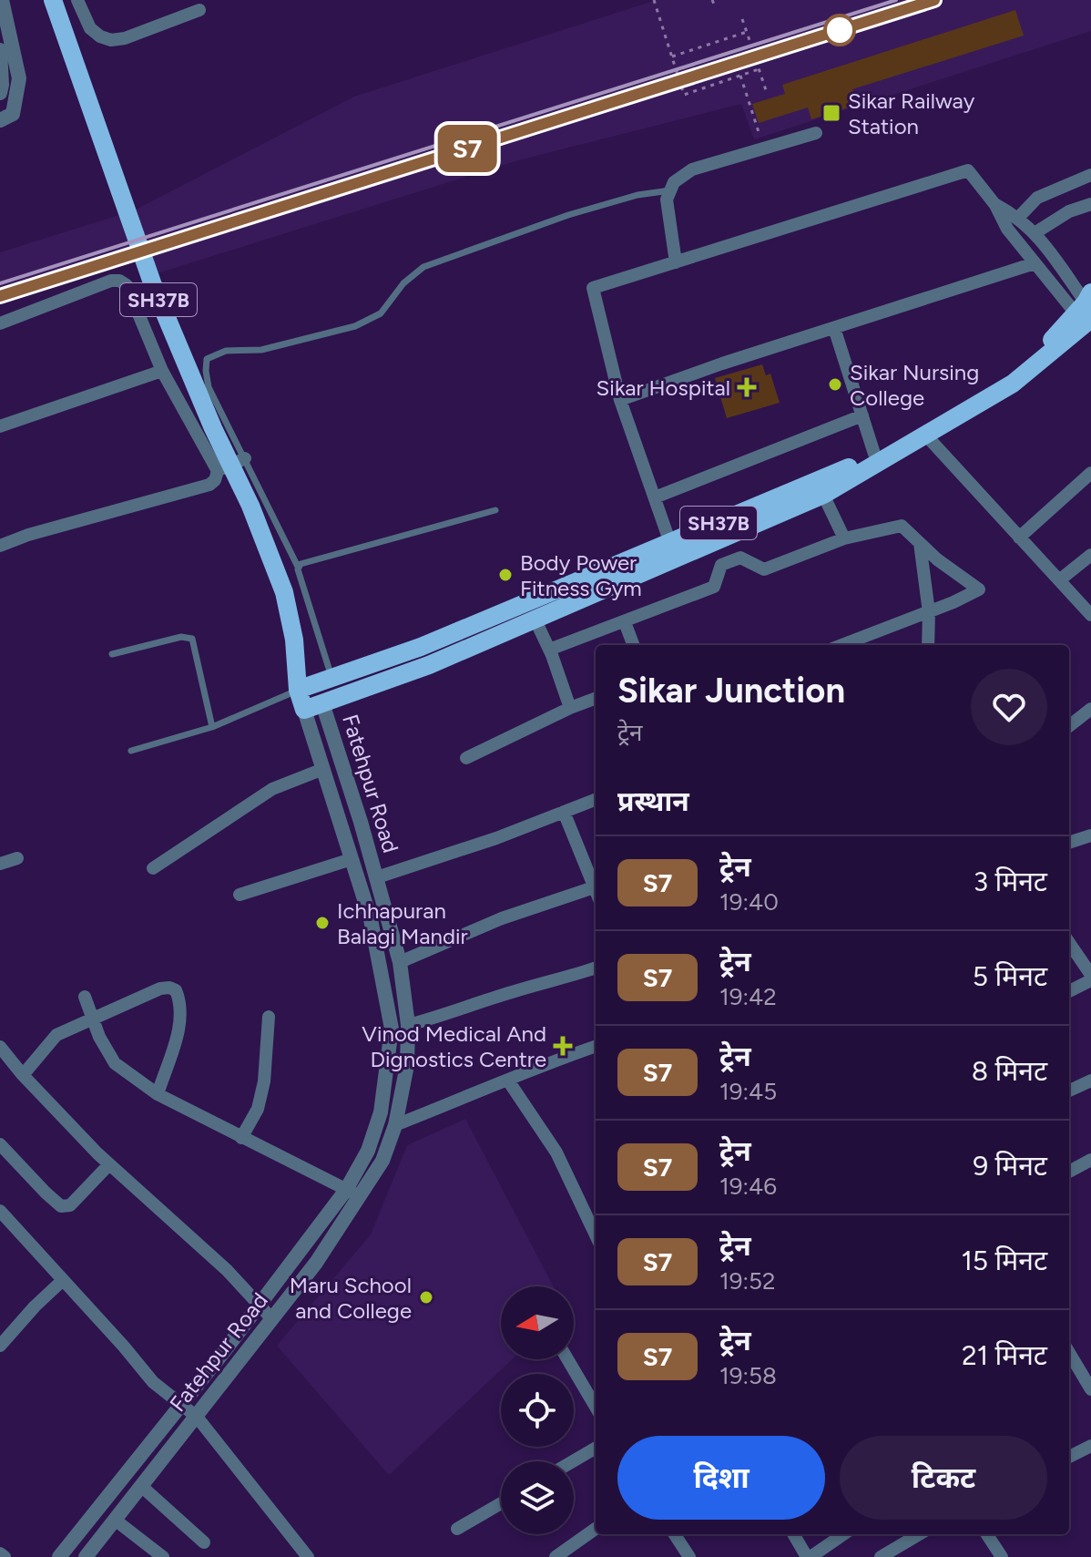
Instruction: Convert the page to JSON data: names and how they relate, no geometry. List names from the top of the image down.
{
  "streets": {
    "main road": ["SH37B"],
    "street": ["Fatehpur Road"]
  },
  "crossings": [
    ["SH37B", "Fatehpur Road"]
  ],
  "places": {
    "transit": ["Sikar Railway Station"],
    "other": [
      "Sikar Nursing College",
      "Body Power Fitness Gym",
      "Ichhapuran Balagi Mandir",
      "Maru School and College"
    ],
    "health": ["Sikar Hospital", "Vinod Medical And Dignostics Centre"]
  },
  "north": "left",
  "page": {
    "on_map": "S7",
    "heading": [
      ["Sikar Junction", "ट्रेन"],
      "प्रस्थान"
    ],
    "list": [
      {
        "mark": "S7",
        "name": "ट्रेन",
        "note": "19:40",
        "value": "3 मिनट"
      },
      {
        "mark": "S7",
        "name": "ट्रेन",
        "note": "19:42",
        "value": "5 मिनट"
      },
      {
        "mark": "S7",
        "name": "ट्रेन",
        "note": "19:45",
        "value": "8 मिनट"
      },
      {
        "mark": "S7",
        "name": "ट्रेन",
        "note": "19:46",
        "value": "9 मिनट"
      },
      {
        "mark": "S7",
        "name": "ट्रेन",
        "note": "19:52",
        "value": "15 मिनट"
      },
      {
        "mark": "S7",
        "name": "ट्रेन",
        "note": "19:58",
        "value": "21 मिनट"
      }
    ],
    "buttons": ["दिशा", "टिकट"]
  }
}
